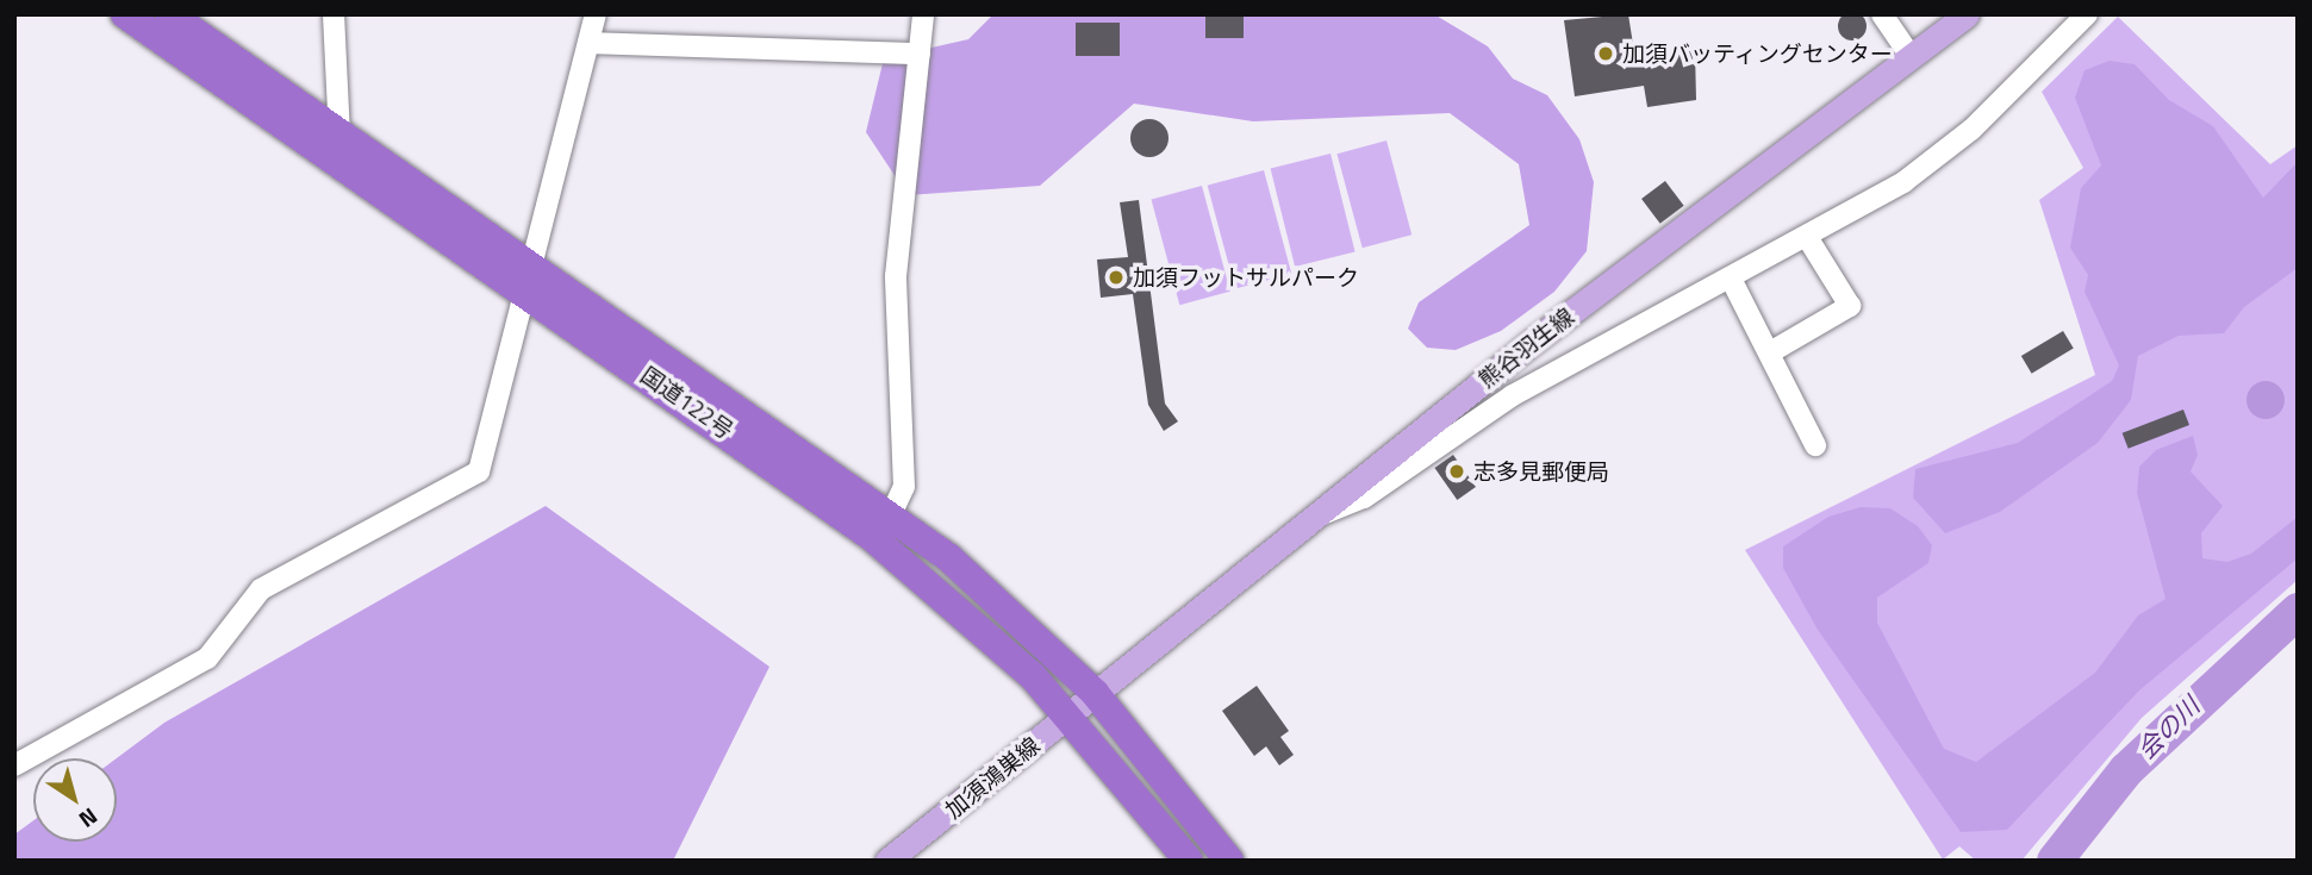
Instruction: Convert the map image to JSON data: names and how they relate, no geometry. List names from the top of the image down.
{
  "streets": {
    "highway": ["国道122号"],
    "main road": ["熊谷羽生線", "加須鴻巣線"]
  },
  "crossings": [
    ["熊谷羽生線", "国道122号"],
    ["熊谷羽生線", "加須鴻巣線"],
    ["国道122号", "加須鴻巣線"]
  ],
  "water": ["会の川"],
  "places": ["加須バッティングセンター", "加須フットサルパーク", "志多見郵便局"],
  "north": "bottom right"
}
